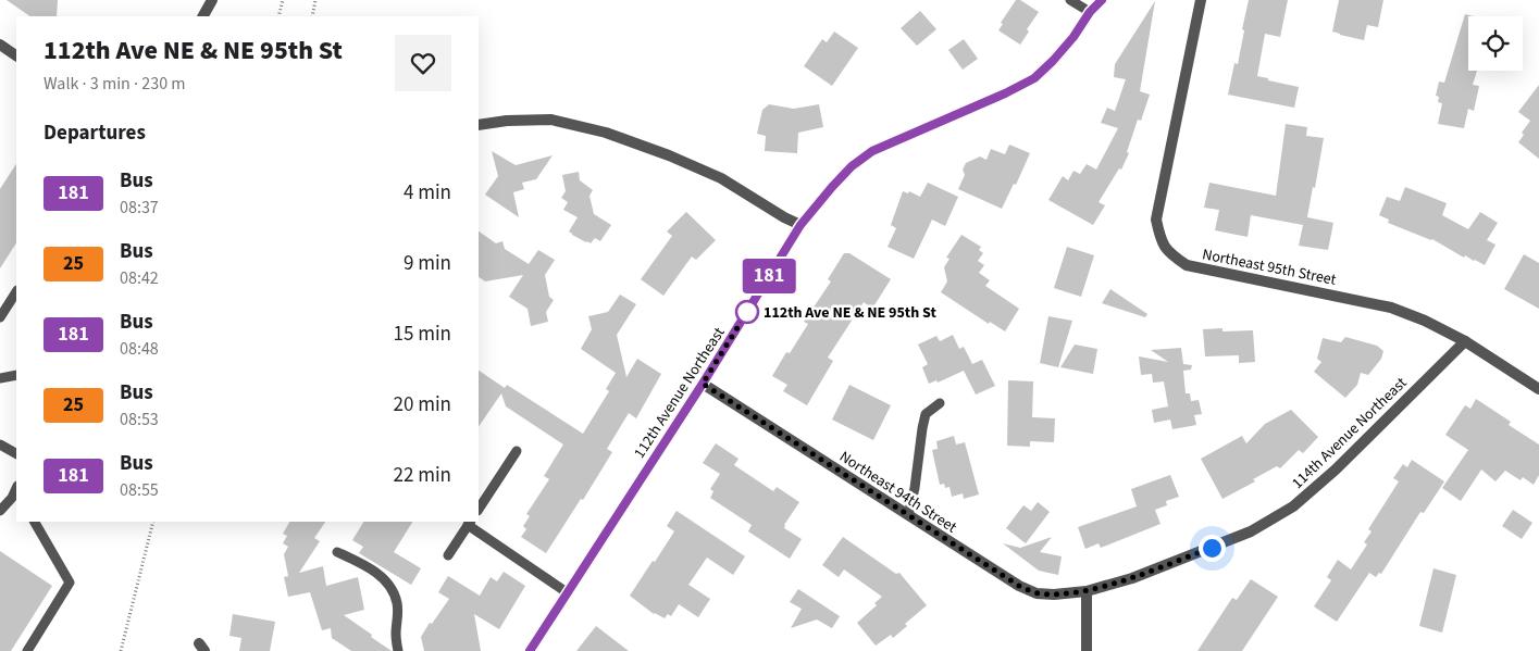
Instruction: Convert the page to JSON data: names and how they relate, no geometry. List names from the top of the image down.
{
  "streets": {
    "street": [
      "Northeast 95th Street",
      "112th Avenue Northeast",
      "114th Avenue Northeast",
      "Northeast 94th Street"
    ]
  },
  "crossings": [
    ["Northeast 95th Street", "114th Avenue Northeast"],
    ["112th Avenue Northeast", "Northeast 94th Street"],
    ["114th Avenue Northeast", "Northeast 94th Street"]
  ],
  "places": ["112th Ave NE & NE 95th St"],
  "lines": ["bus line 181"],
  "page": {
    "on_map": "181",
    "heading": [
      ["112th Ave NE & NE 95th St", "Walk · 3 min · 230 m"],
      "Departures"
    ],
    "list": [
      {
        "mark": "181",
        "name": "Bus",
        "note": "08:37",
        "value": "4 min"
      },
      {
        "mark": "25",
        "name": "Bus",
        "note": "08:42",
        "value": "9 min"
      },
      {
        "mark": "181",
        "name": "Bus",
        "note": "08:48",
        "value": "15 min"
      },
      {
        "mark": "25",
        "name": "Bus",
        "note": "08:53",
        "value": "20 min"
      },
      {
        "mark": "181",
        "name": "Bus",
        "note": "08:55",
        "value": "22 min"
      }
    ]
  }
}
